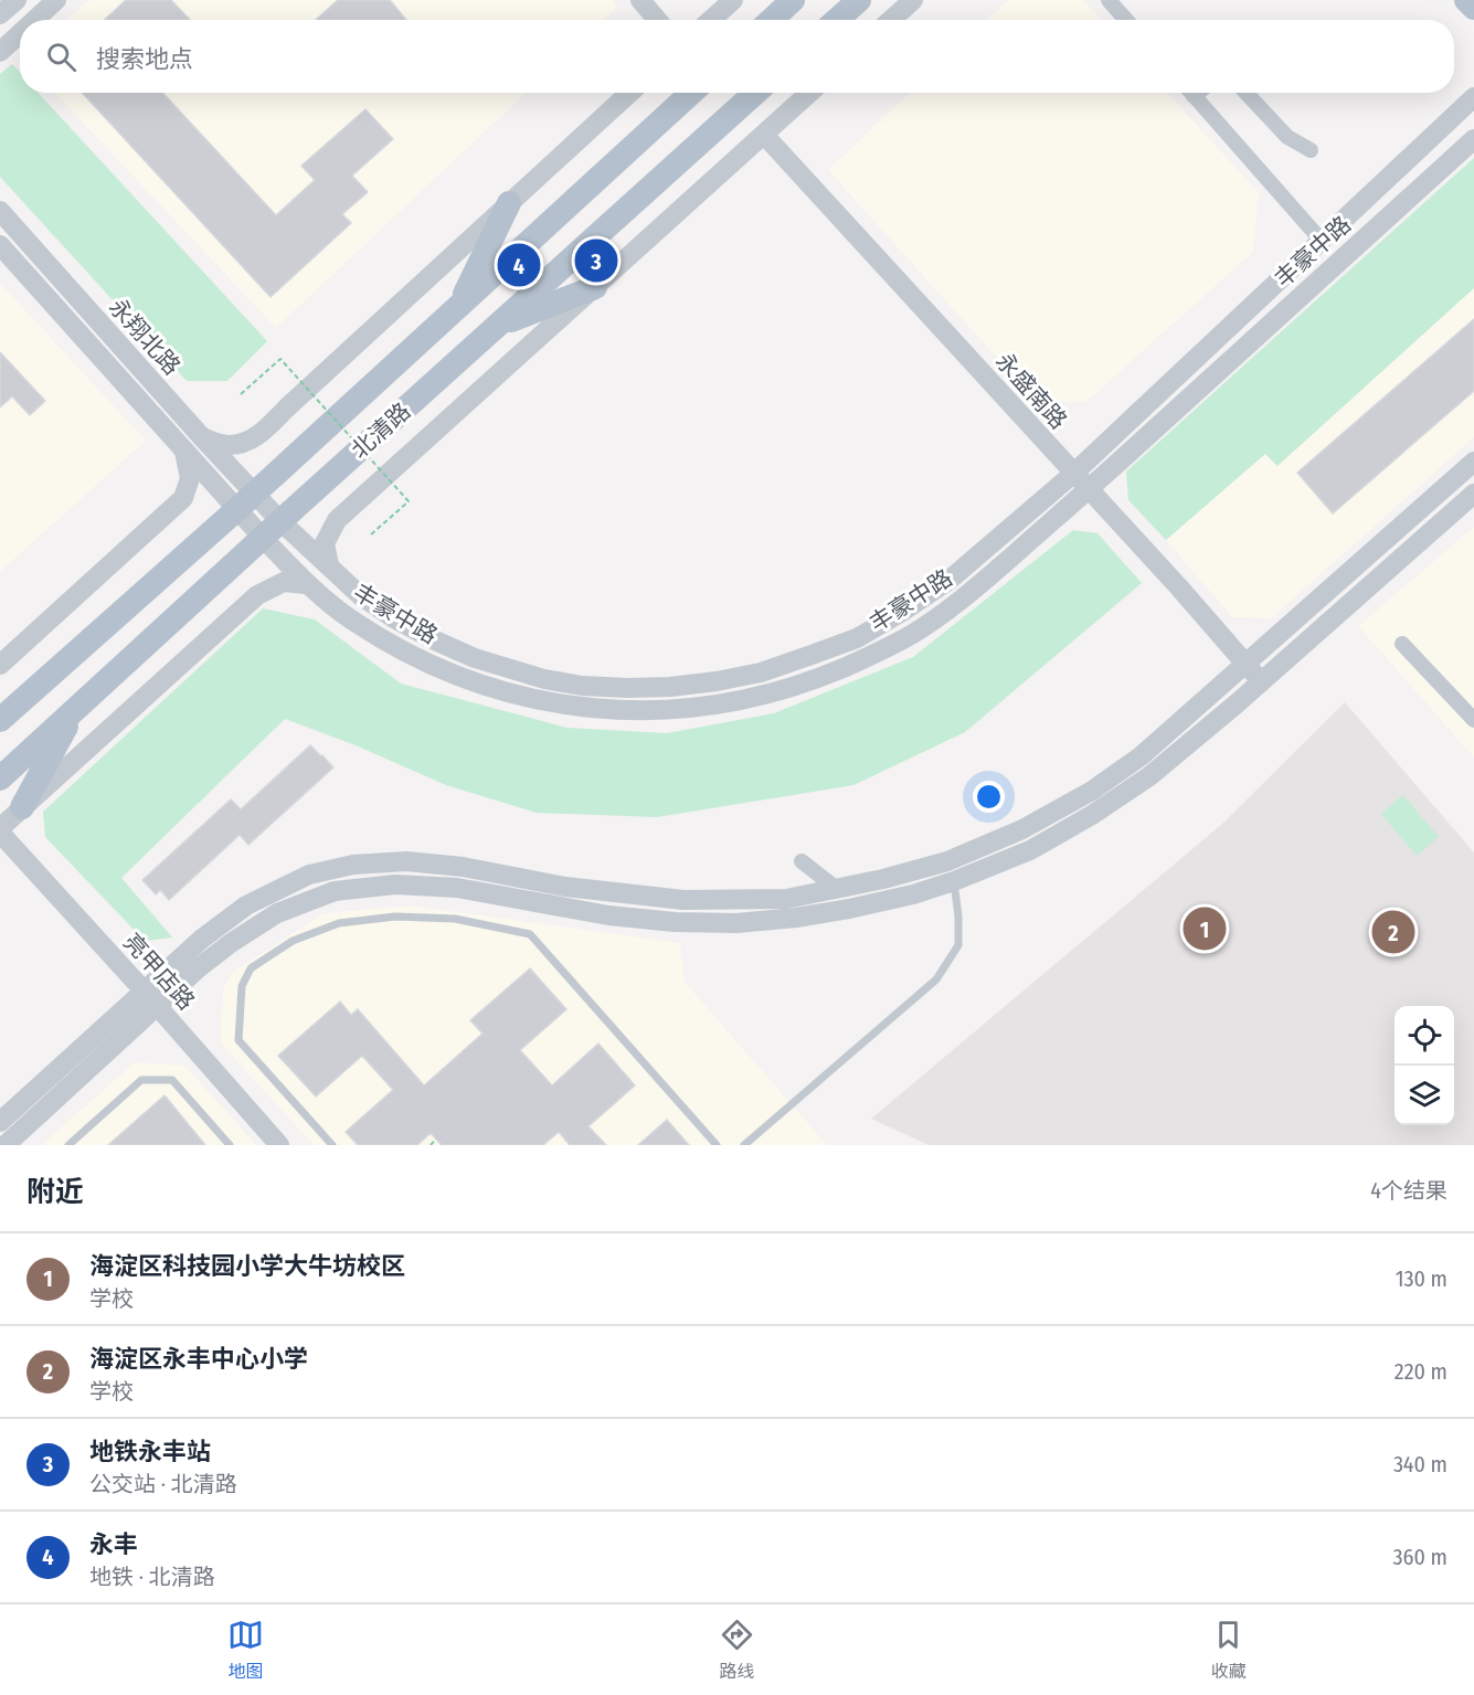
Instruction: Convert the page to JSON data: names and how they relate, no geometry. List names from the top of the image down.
{
  "streets": {
    "main road": ["北清路"],
    "street": [
      "丰豪中路",
      "永翔北路",
      "永盛南路",
      "亮甲店路"
    ]
  },
  "crossings": [
    ["丰豪中路", "永盛南路"],
    ["丰豪中路", "北清路"],
    ["永翔北路", "北清路"],
    ["永盛南路", "北清路"]
  ],
  "page": {
    "search": "搜索地点",
    "pins": [
      "3",
      "4",
      "1",
      "2"
    ],
    "heading": ["附近", "4个结果"],
    "list": [
      {
        "mark": "1",
        "name": "海淀区科技园小学大牛坊校区",
        "note": "学校",
        "value": "130 m"
      },
      {
        "mark": "2",
        "name": "海淀区永丰中心小学",
        "note": "学校",
        "value": "220 m"
      },
      {
        "mark": "3",
        "name": "地铁永丰站",
        "note": "公交站 · 北清路",
        "value": "340 m"
      },
      {
        "mark": "4",
        "name": "永丰",
        "note": "地铁 · 北清路",
        "value": "360 m"
      }
    ],
    "nav": ["地图", "路线", "收藏"]
  }
}
